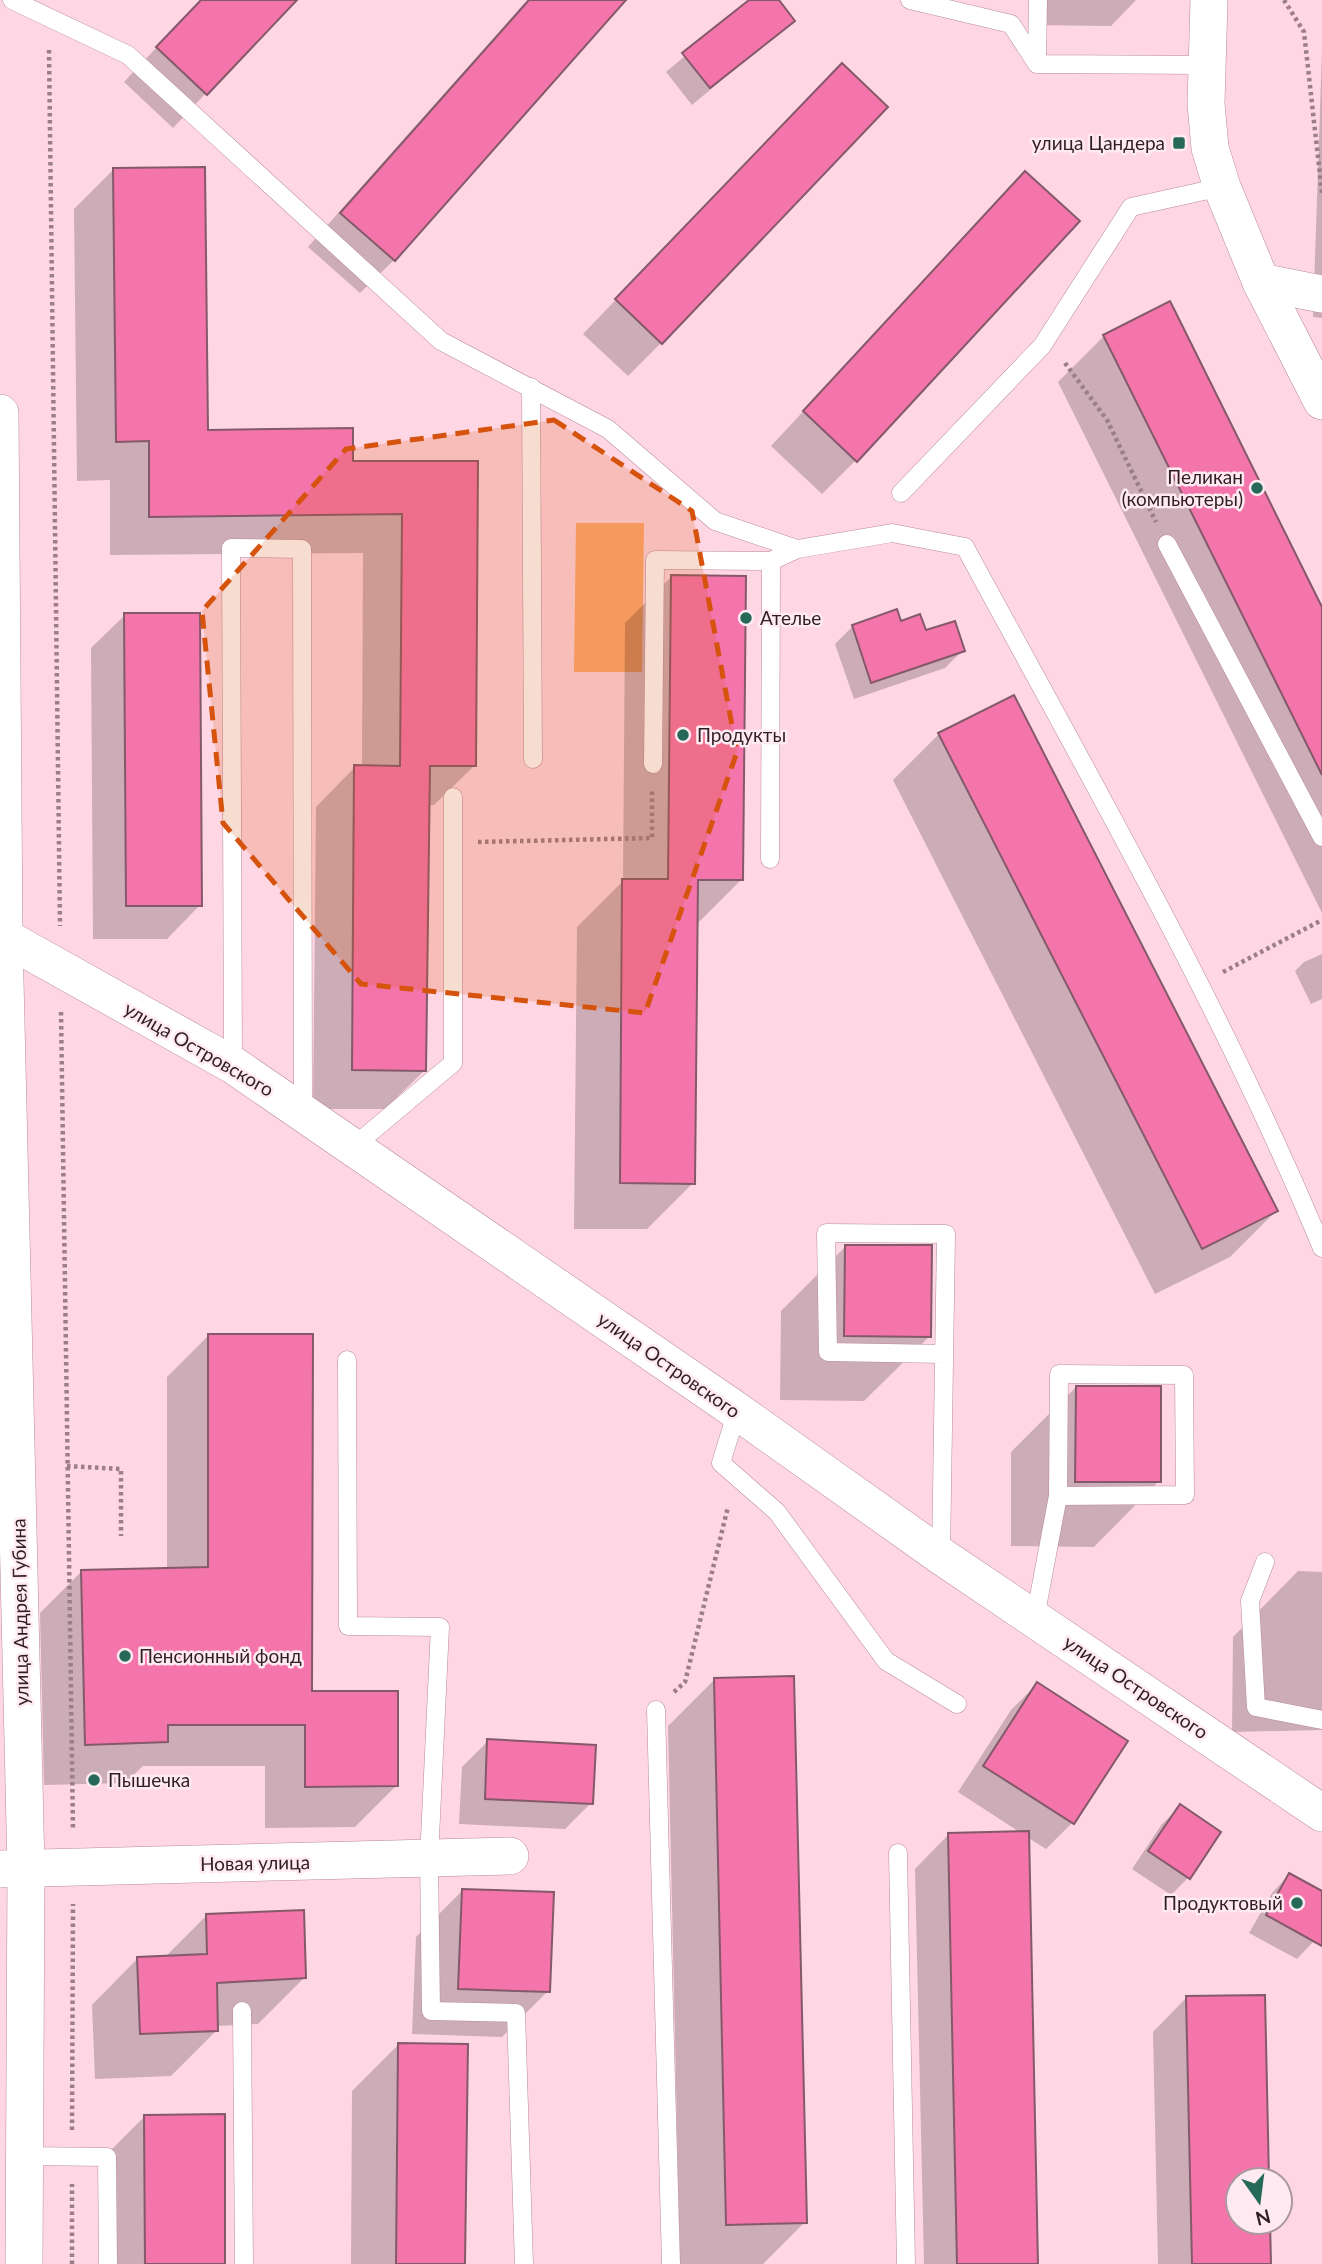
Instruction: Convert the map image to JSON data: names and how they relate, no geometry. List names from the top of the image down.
{
  "streets": {
    "street": ["улица Островского", "улица Андрея Губина", "Новая улица"]
  },
  "crossings": [
    ["улица Островского", "улица Андрея Губина"],
    ["улица Андрея Губина", "Новая улица"]
  ],
  "places": {
    "transit": ["улица Цандера"],
    "other": [
      "Пеликан (компьютеры)",
      "Ателье",
      "Продукты",
      "Пенсионный фонд",
      "Пышечка",
      "Продуктовый"
    ]
  },
  "north": "bottom"
}
